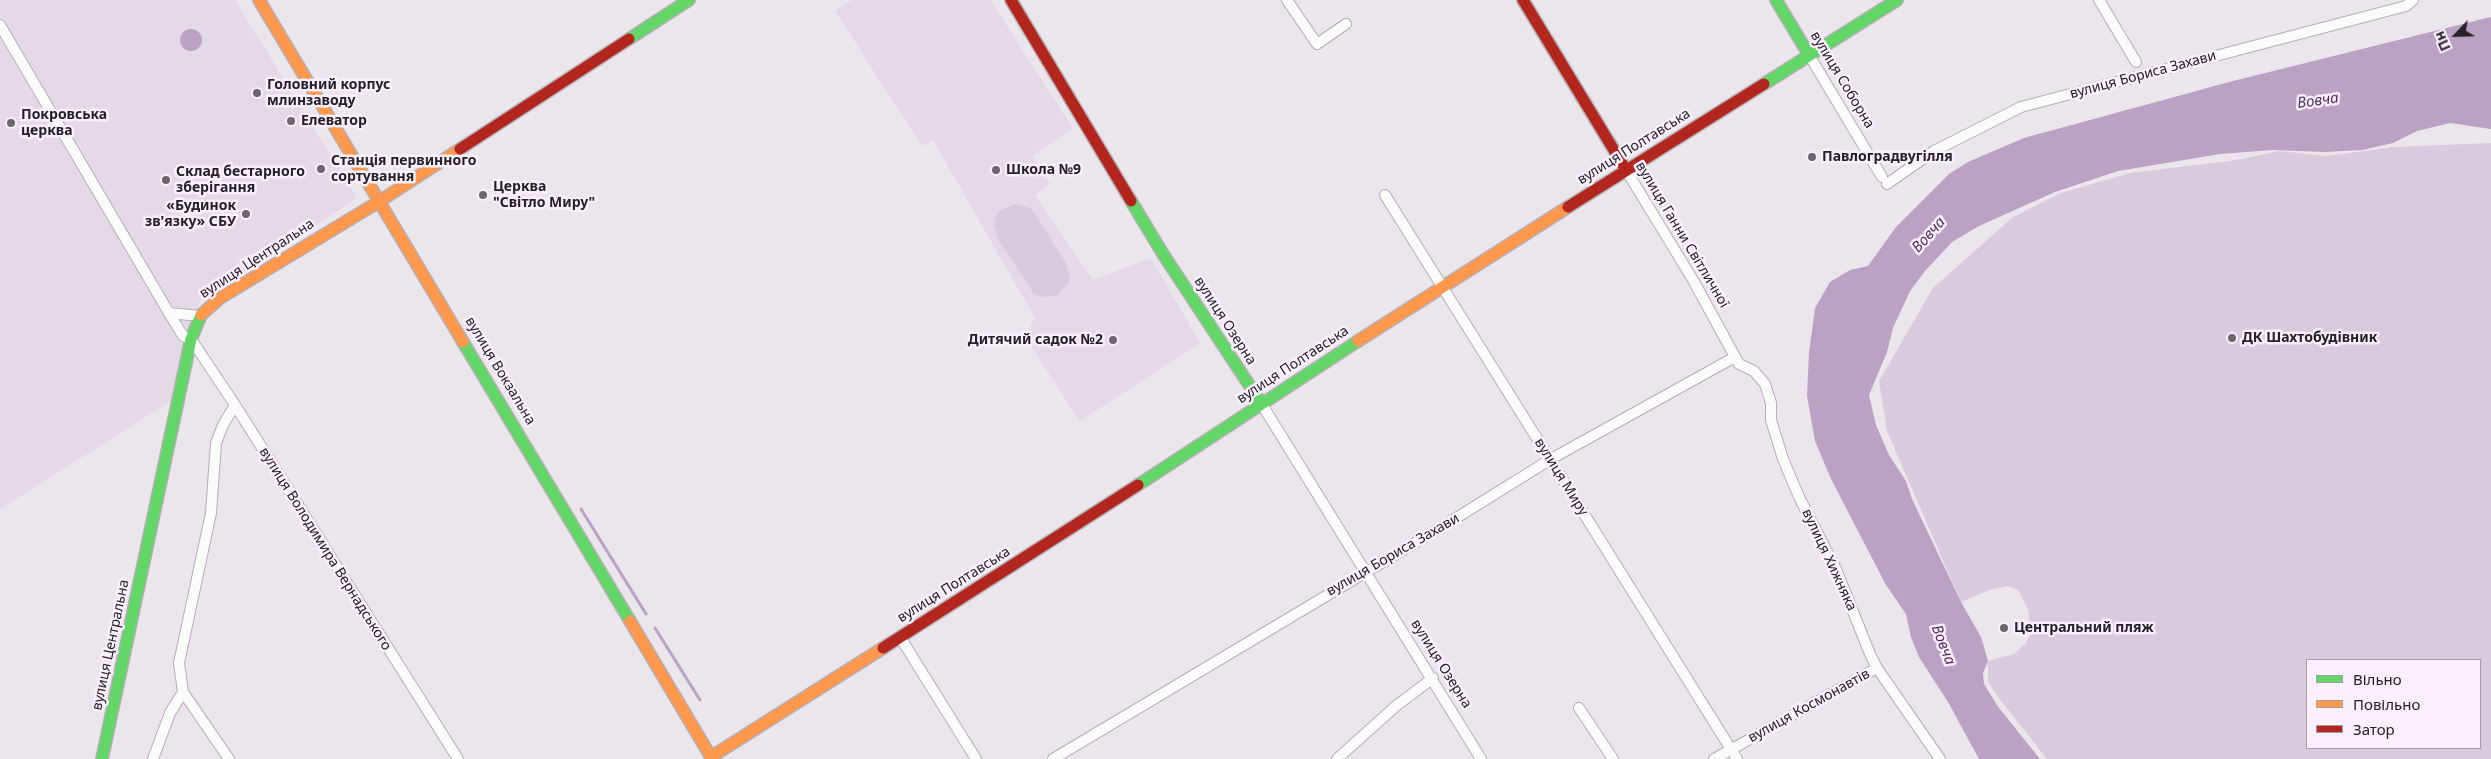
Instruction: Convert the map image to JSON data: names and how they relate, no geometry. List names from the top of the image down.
{
  "streets": {
    "main road": [
      "вулиця Соборна",
      "вулиця Полтавська",
      "вулиця Ганни Світличної",
      "вулиця Центральна",
      "вулиця Озерна",
      "вулиця Вокзальна"
    ],
    "street": [
      "вулиця Бориса Захави",
      "вулиця Миру",
      "вулиця Володимира Вернадського",
      "вулиця Хижняка",
      "вулиця Космонавтів"
    ]
  },
  "crossings": [
    ["вулиця Бориса Захави", "вулиця Соборна"],
    ["вулиця Бориса Захави", "вулиця Ганни Світличної"],
    ["вулиця Бориса Захави", "вулиця Озерна"],
    ["вулиця Бориса Захави", "вулиця Миру"],
    ["вулиця Бориса Захави", "вулиця Хижняка"],
    ["вулиця Соборна", "вулиця Полтавська"],
    ["вулиця Полтавська", "вулиця Ганни Світличної"],
    ["вулиця Полтавська", "вулиця Озерна"],
    ["вулиця Полтавська", "вулиця Вокзальна"],
    ["вулиця Полтавська", "вулиця Миру"],
    ["вулиця Ганни Світличної", "вулиця Хижняка"],
    ["вулиця Центральна", "вулиця Вокзальна"],
    ["вулиця Центральна", "вулиця Володимира Вернадського"],
    ["вулиця Миру", "вулиця Космонавтів"],
    ["вулиця Хижняка", "вулиця Космонавтів"]
  ],
  "water": ["Вовча"],
  "places": [
    "Головний корпус млинзаводу",
    "Елеватор",
    "Покровська церква",
    "Павлоградвугілля",
    "Станція первинного сортування",
    "Школа №9",
    "Склад бестарного зберігання",
    "Церква \"Світло Миру\"",
    "«Будинок зв'язку» СБУ",
    "ДК Шахтобудівник",
    "Дитячий садок №2",
    "Центральний пляж"
  ],
  "legend": ["Вільно", "Повільно", "Затор"],
  "north": "bottom left"
}
